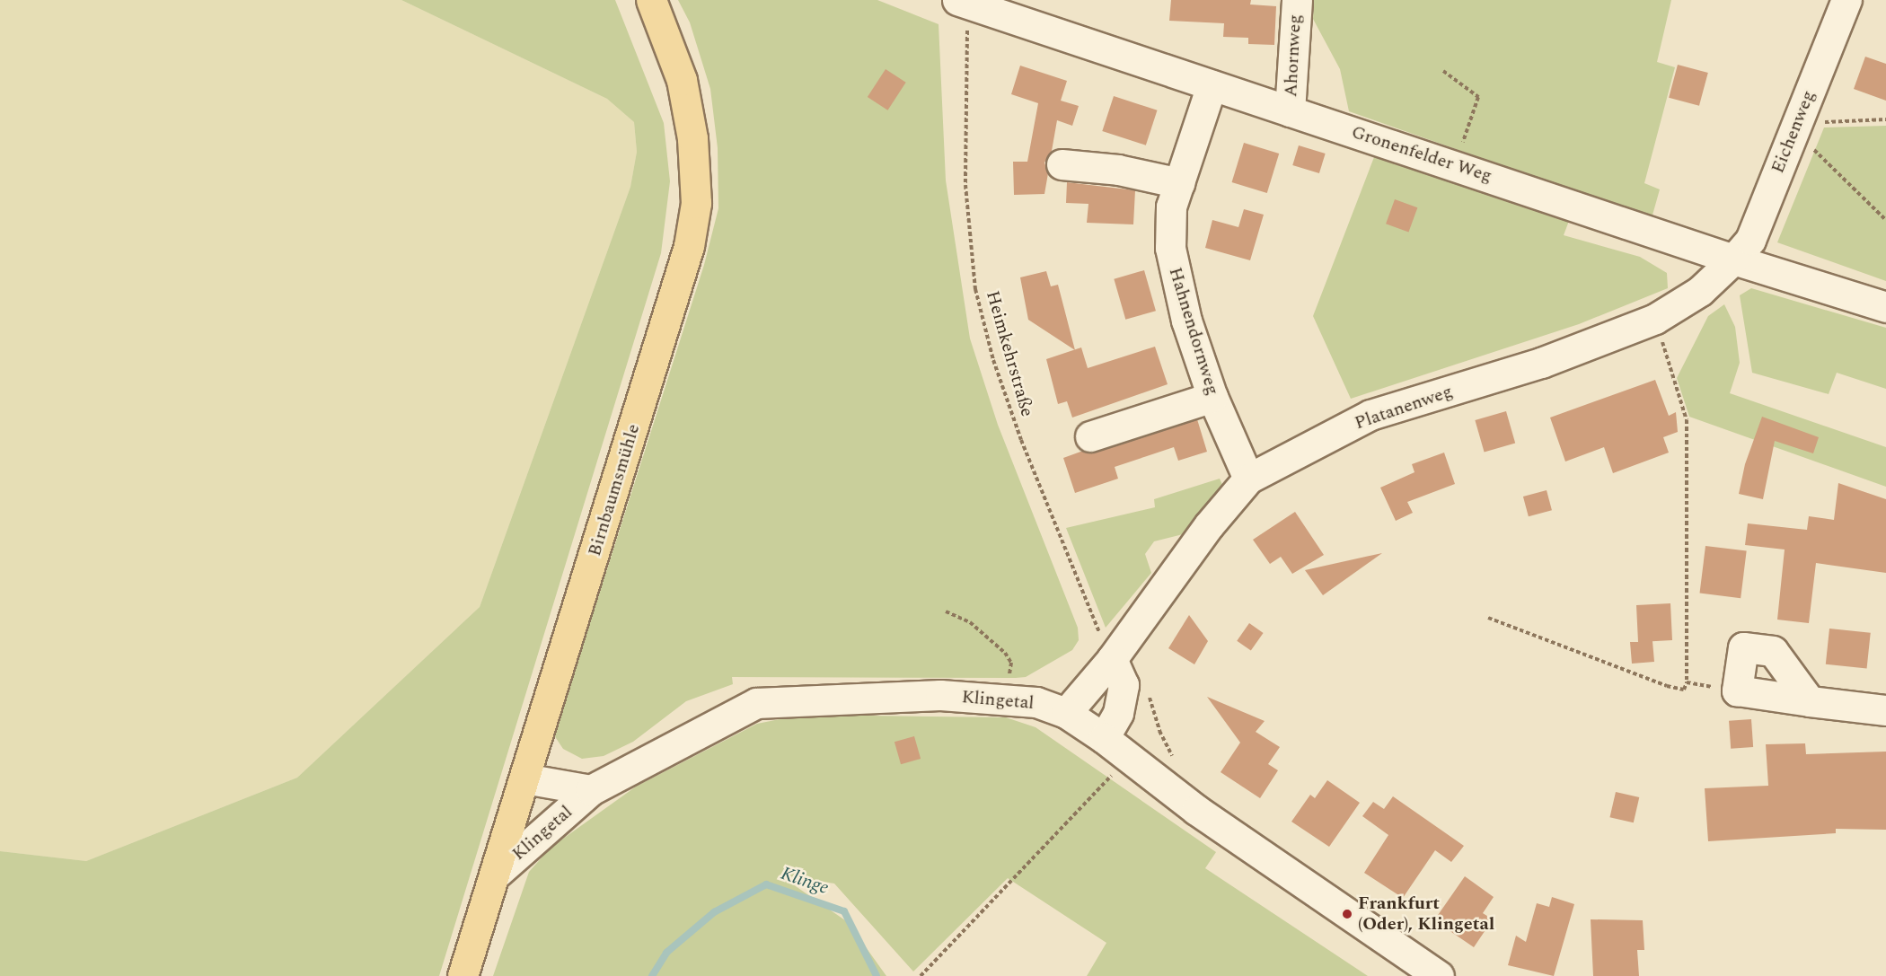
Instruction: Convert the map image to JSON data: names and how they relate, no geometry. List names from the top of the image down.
{
  "streets": {
    "main road": ["Birnbaumsmühle"],
    "street": [
      "Ahornweg",
      "Eichenweg",
      "Gronenfelder Weg",
      "Hahnendornweg",
      "Platanenweg",
      "Klingetal"
    ],
    "path": ["Heimkehrstraße"]
  },
  "crossings": [
    ["Ahornweg", "Gronenfelder Weg"],
    ["Eichenweg", "Gronenfelder Weg"],
    ["Eichenweg", "Platanenweg"],
    ["Gronenfelder Weg", "Hahnendornweg"],
    ["Gronenfelder Weg", "Heimkehrstraße"],
    ["Gronenfelder Weg", "Platanenweg"],
    ["Hahnendornweg", "Platanenweg"],
    ["Heimkehrstraße", "Platanenweg"],
    ["Platanenweg", "Klingetal"],
    ["Birnbaumsmühle", "Klingetal"]
  ],
  "water": ["Klinge"],
  "places": ["Frankfurt (Oder), Klingetal"]
}
